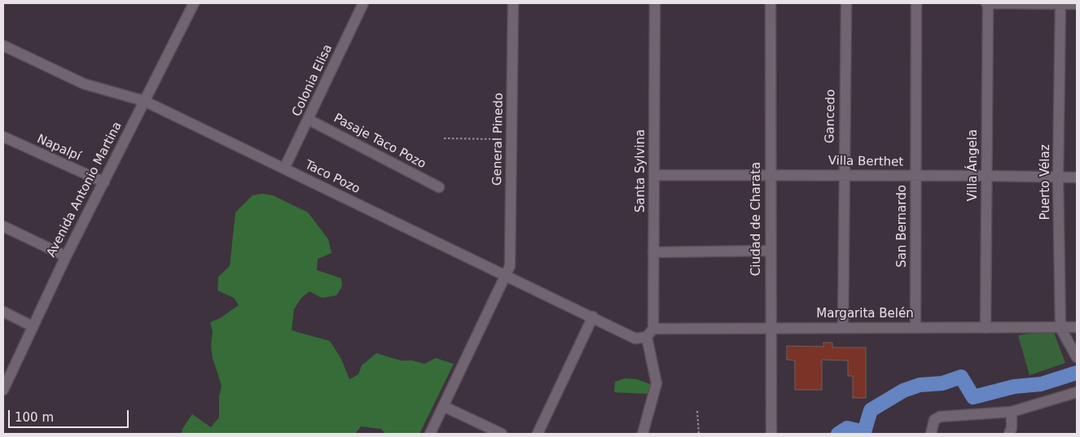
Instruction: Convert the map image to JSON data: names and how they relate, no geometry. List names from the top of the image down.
{
  "streets": {
    "street": [
      "Colonia Elisa",
      "Gancedo",
      "General Pinedo",
      "Pasaje Taco Pozo",
      "Napalpí",
      "Villa Berthet",
      "Villa Ángela",
      "Santa Sylvina",
      "Taco Pozo",
      "Puerto Vélaz",
      "Avenida Antonio Martina",
      "Ciudad de Charata",
      "San Bernardo",
      "Margarita Belén"
    ]
  },
  "crossings": [
    ["Colonia Elisa", "Pasaje Taco Pozo"],
    ["Colonia Elisa", "Taco Pozo"],
    ["Gancedo", "Villa Berthet"],
    ["Gancedo", "Margarita Belén"],
    ["General Pinedo", "Taco Pozo"],
    ["Napalpí", "Avenida Antonio Martina"],
    ["Villa Berthet", "Villa Ángela"],
    ["Villa Berthet", "Santa Sylvina"],
    ["Villa Berthet", "Puerto Vélaz"],
    ["Villa Berthet", "Ciudad de Charata"],
    ["Villa Berthet", "San Bernardo"],
    ["Villa Ángela", "Margarita Belén"],
    ["Santa Sylvina", "Taco Pozo"],
    ["Santa Sylvina", "Margarita Belén"],
    ["Taco Pozo", "Avenida Antonio Martina"],
    ["Taco Pozo", "Margarita Belén"],
    ["Puerto Vélaz", "Margarita Belén"],
    ["Ciudad de Charata", "Margarita Belén"],
    ["San Bernardo", "Margarita Belén"]
  ],
  "scale_bar": "100 m"
}
